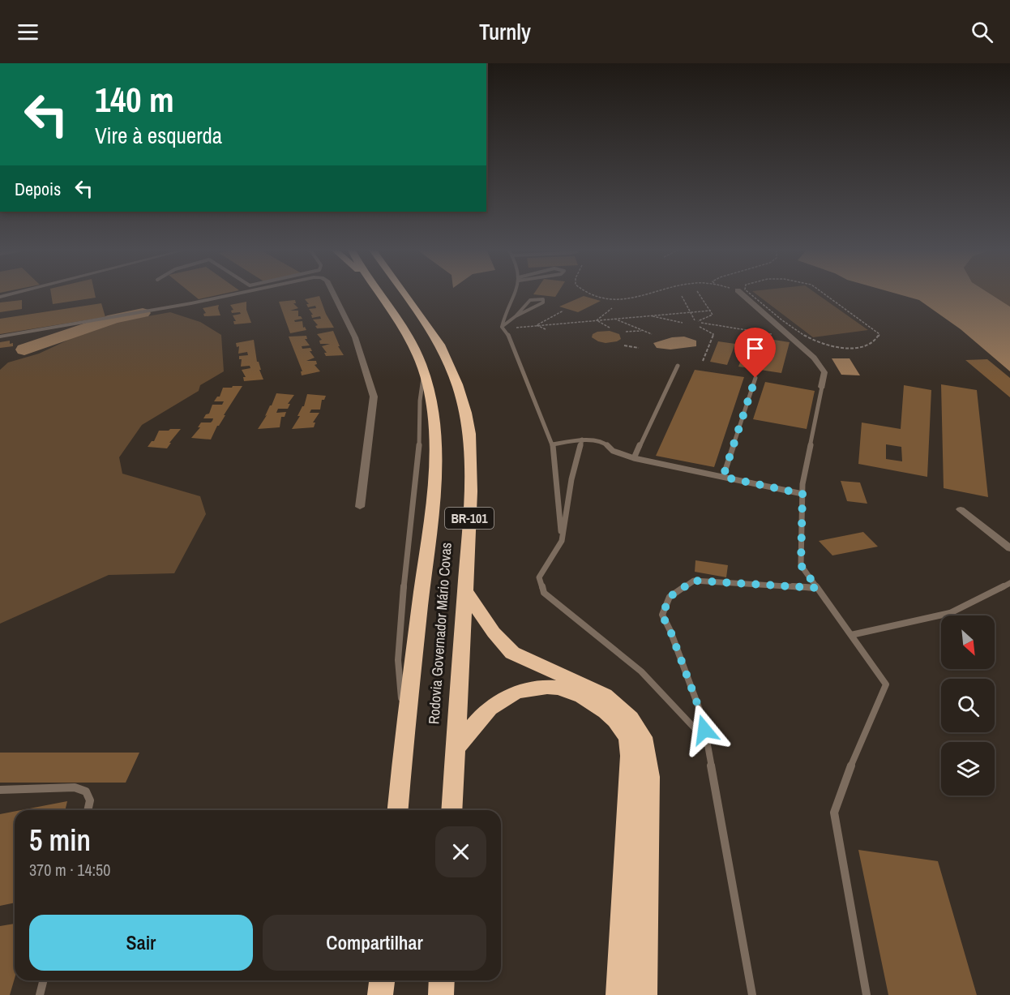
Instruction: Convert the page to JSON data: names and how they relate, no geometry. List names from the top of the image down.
{
  "streets": {
    "highway": ["BR-101", "Rodovia Governador Mário Covas"]
  },
  "north": "bottom right",
  "page": {
    "header": "Turnly",
    "turn": ["140 m", "Vire à esquerda"],
    "then": "Depois",
    "heading": ["5 min", "370 m · 14:50"],
    "buttons": ["Sair", "Compartilhar"]
  }
}
